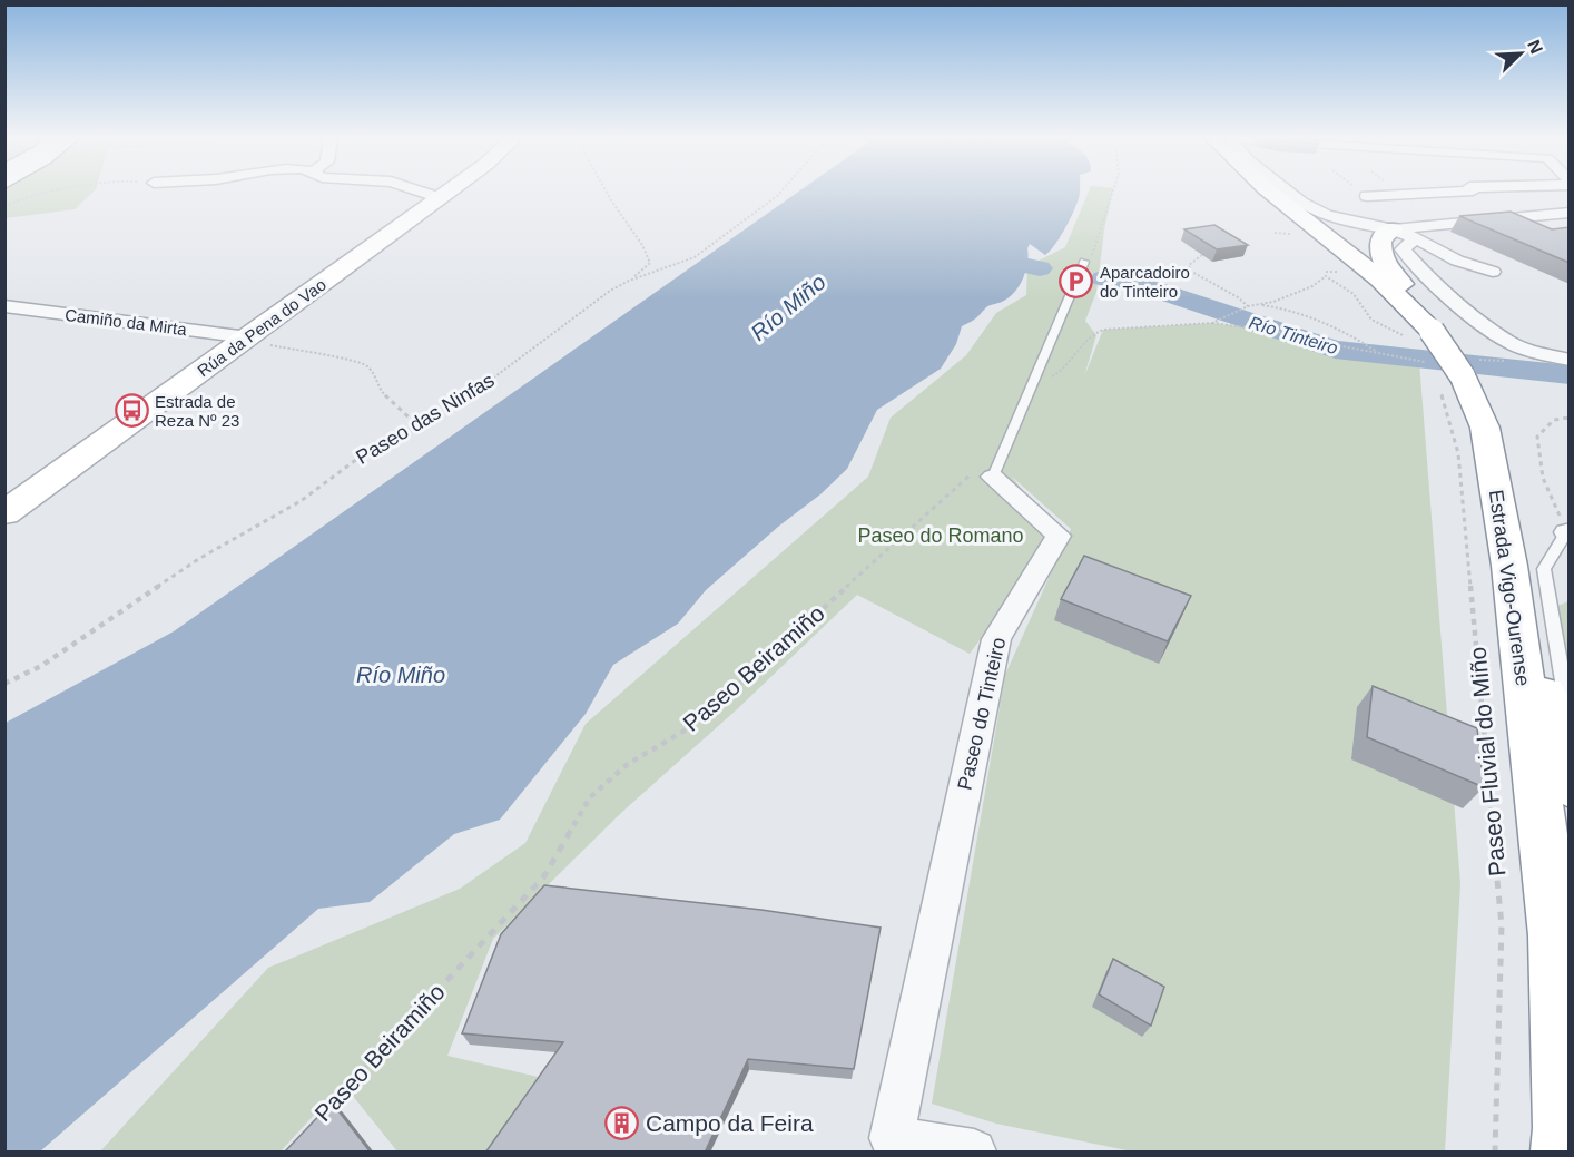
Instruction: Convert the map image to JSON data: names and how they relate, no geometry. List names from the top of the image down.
{
  "streets": {
    "main road": ["Rúa da Pena do Vao", "Estrada Vigo-Ourense"],
    "street": ["Camiño da Mirta", "Paseo do Tinteiro"],
    "path": ["Paseo das Ninfas", "Paseo Beiramiño", "Paseo Fluvial do Miño"]
  },
  "crossings": [
    ["Camiño da Mirta", "Rúa da Pena do Vao"],
    ["Estrada Vigo-Ourense", "Paseo Fluvial do Miño"],
    ["Paseo Beiramiño", "Paseo do Tinteiro"]
  ],
  "water": ["Río Miño", "Río Tinteiro"],
  "parks": ["Paseo do Romano"],
  "places": {
    "parking": ["Aparcadoiro do Tinteiro"],
    "bus stop": ["Estrada de Reza Nº 23"],
    "building": ["Campo da Feira"]
  },
  "north": "top right"
}
